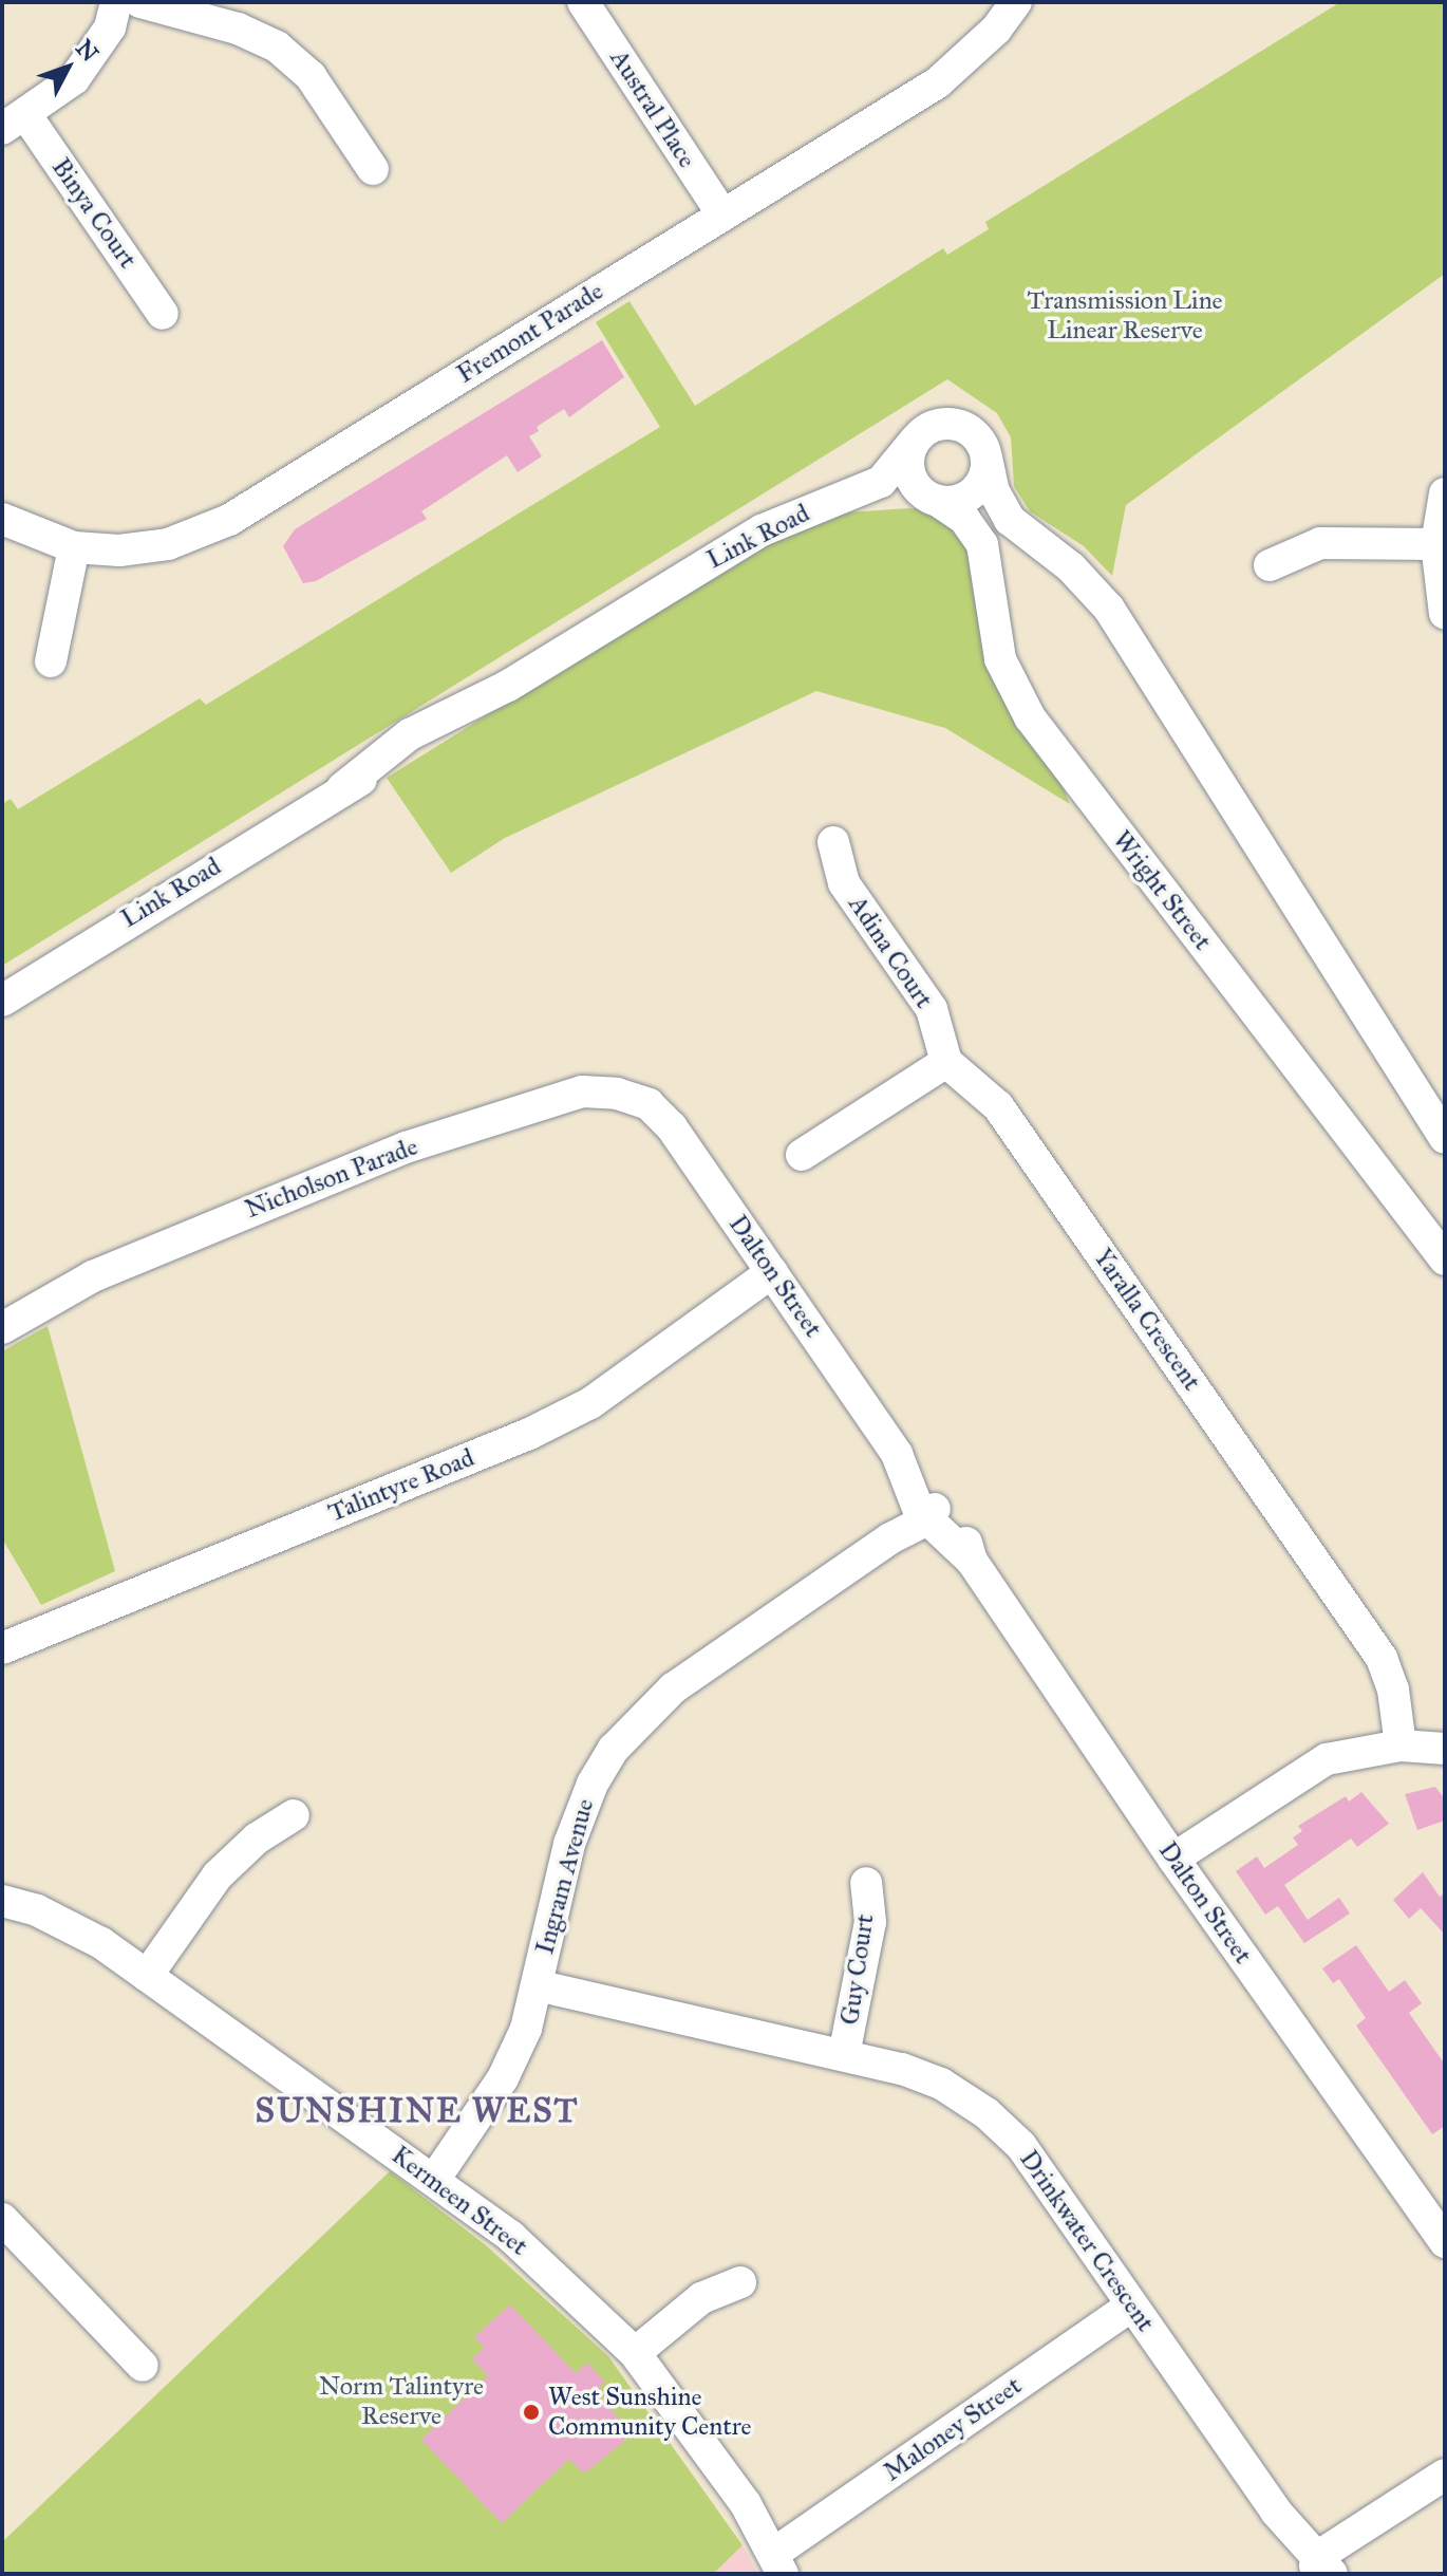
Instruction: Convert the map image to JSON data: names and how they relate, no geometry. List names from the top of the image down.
{
  "streets": {
    "street": [
      "Austral Place",
      "Binya Court",
      "Fremont Parade",
      "Link Road",
      "Wright Street",
      "Adina Court",
      "Nicholson Parade",
      "Dalton Street",
      "Yaralla Crescent",
      "Talintyre Road",
      "Ingram Avenue",
      "Guy Court",
      "Kermeen Street",
      "Drinkwater Crescent",
      "Maloney Street"
    ]
  },
  "crossings": [
    ["Austral Place", "Fremont Parade"],
    ["Link Road", "Wright Street"],
    ["Adina Court", "Yaralla Crescent"],
    ["Nicholson Parade", "Dalton Street"],
    ["Dalton Street", "Talintyre Road"],
    ["Dalton Street", "Ingram Avenue"],
    ["Ingram Avenue", "Kermeen Street"],
    ["Ingram Avenue", "Drinkwater Crescent"],
    ["Guy Court", "Drinkwater Crescent"],
    ["Kermeen Street", "Maloney Street"],
    ["Drinkwater Crescent", "Maloney Street"]
  ],
  "districts": ["SUNSHINE WEST"],
  "parks": ["Transmission Line Linear Reserve", "Norm Talintyre Reserve"],
  "places": ["West Sunshine Community Centre"],
  "north": "top right"
}
